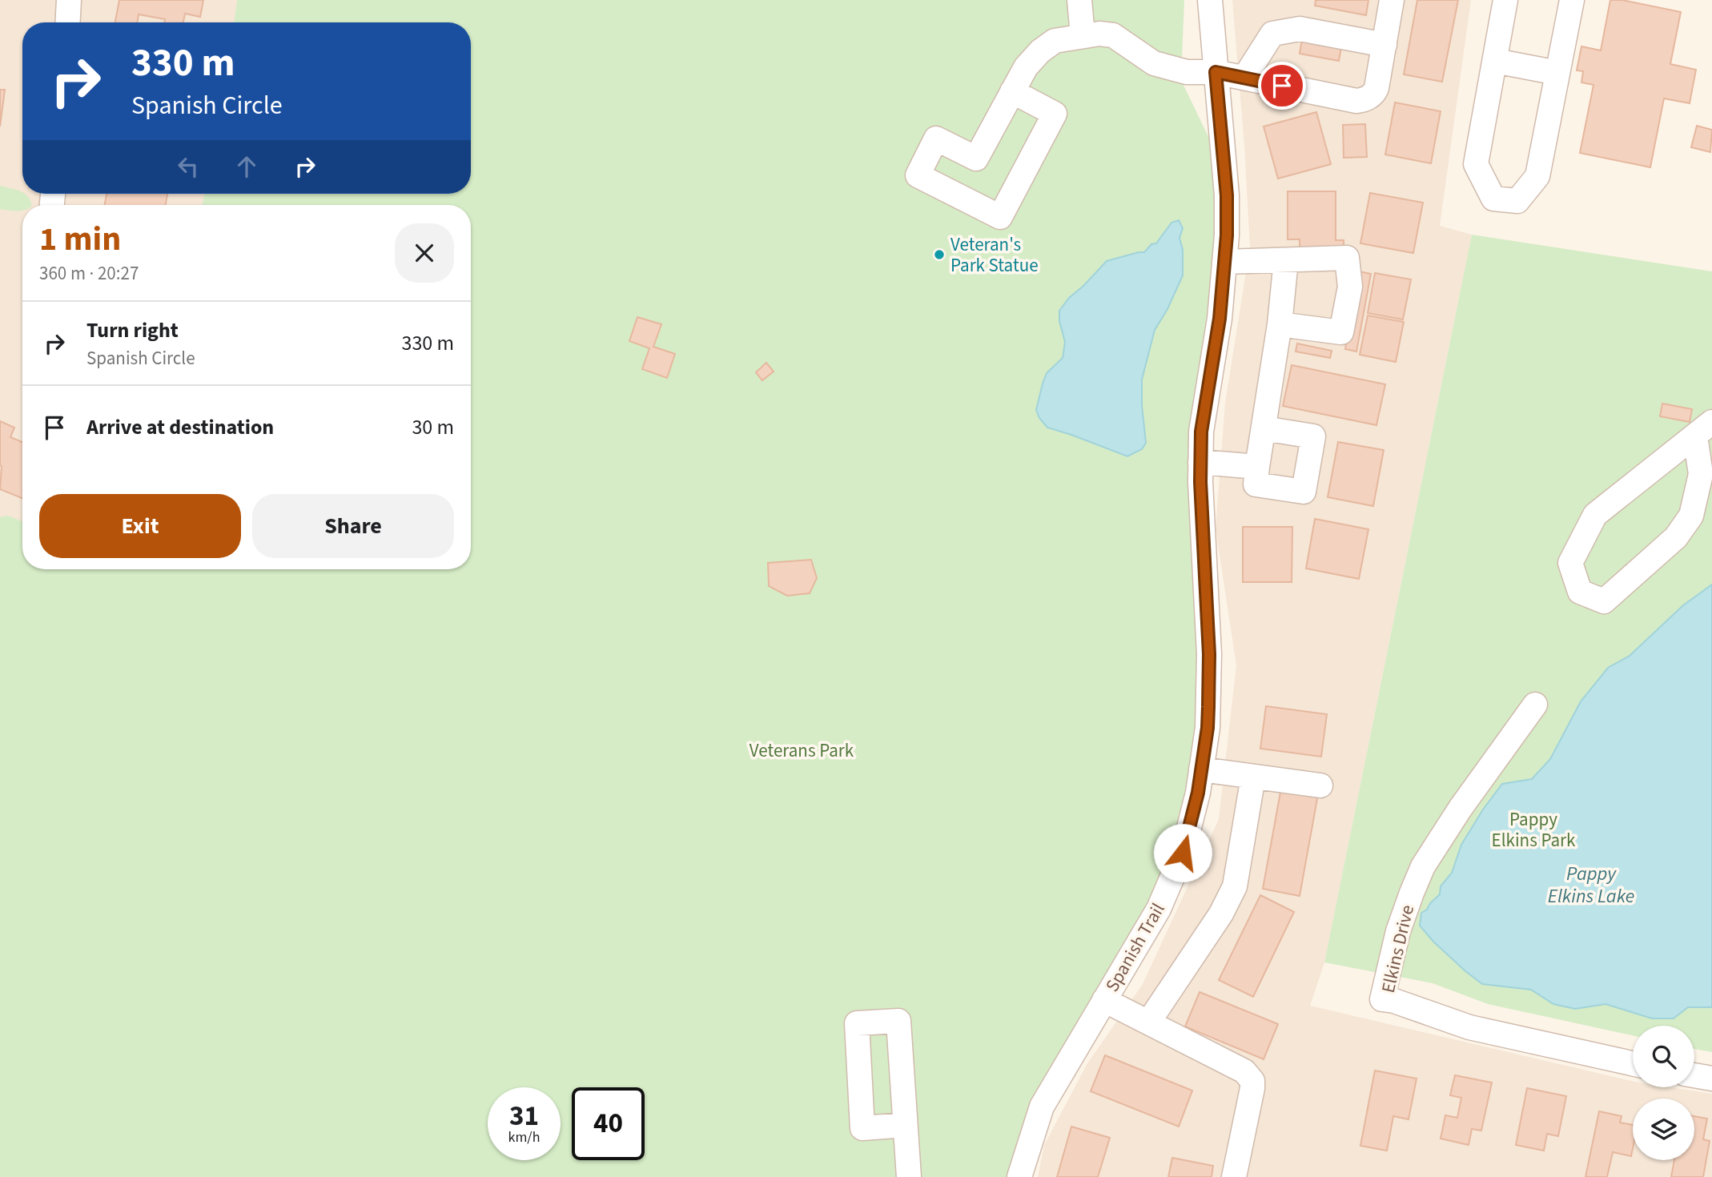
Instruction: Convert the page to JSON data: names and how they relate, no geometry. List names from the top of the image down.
{
  "streets": {
    "street": ["Spanish Trail", "Elkins Drive"]
  },
  "water": ["Pappy Elkins Lake"],
  "parks": ["Veterans Park", "Pappy Elkins Park"],
  "places": ["Veteran's Park Statue"],
  "page": {
    "turn": ["330 m", "Spanish Circle"],
    "heading": ["1 min", "360 m · 20:27"],
    "list": [
      {
        "name": "Turn right",
        "note": "Spanish Circle",
        "value": "330 m"
      },
      {
        "name": "Arrive at destination",
        "value": "30 m"
      }
    ],
    "buttons": ["Exit", "Share"],
    "speed": "31 km/h",
    "limit": "40"
  }
}
